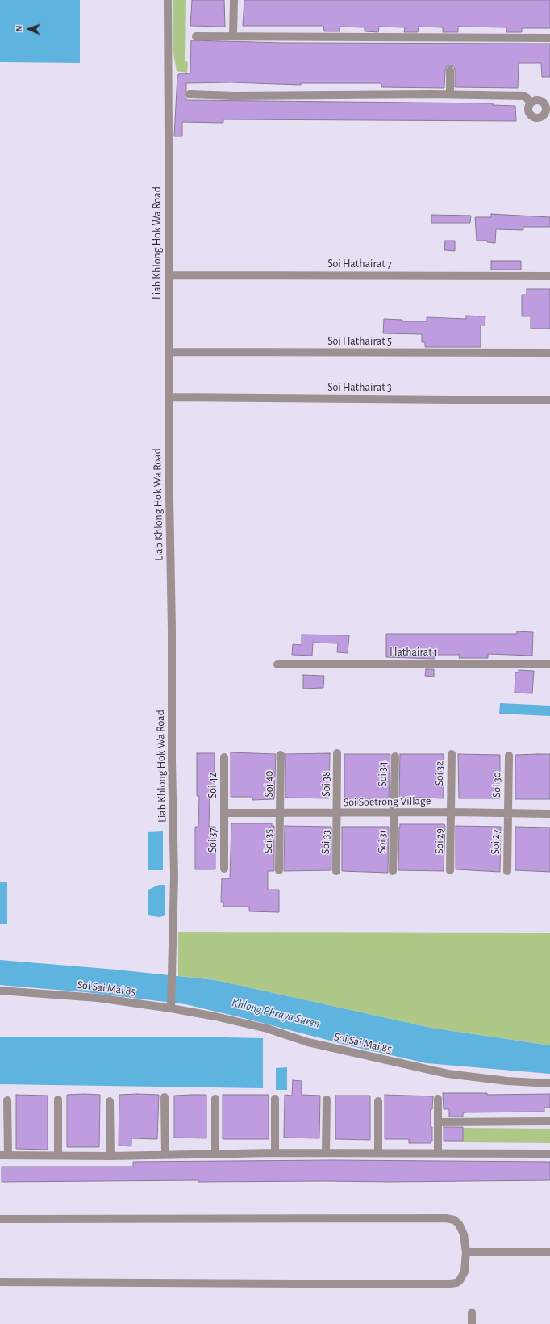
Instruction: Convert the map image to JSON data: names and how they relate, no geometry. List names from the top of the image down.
{
  "streets": {
    "street": [
      "Liab Khlong Hok Wa Road",
      "Soi Hathairat 7",
      "Soi Hathairat 5",
      "Soi Hathairat 3",
      "Hathairat 1",
      "Soi 32",
      "Soi 34",
      "Soi 40",
      "Soi 38",
      "Soi 30",
      "Soi 42",
      "Soi Soetrong Village",
      "Soi 37",
      "Soi 35",
      "Soi 31",
      "Soi 29",
      "Soi 33",
      "Soi 27",
      "Soi Sai Mai 85"
    ]
  },
  "crossings": [
    ["Liab Khlong Hok Wa Road", "Soi Hathairat 7"],
    ["Liab Khlong Hok Wa Road", "Soi Hathairat 5"],
    ["Liab Khlong Hok Wa Road", "Soi Hathairat 3"],
    ["Liab Khlong Hok Wa Road", "Soi Sai Mai 85"],
    ["Soi 32", "Soi Soetrong Village"],
    ["Soi 32", "Soi 29"],
    ["Soi 34", "Soi Soetrong Village"],
    ["Soi 34", "Soi 31"],
    ["Soi 40", "Soi Soetrong Village"],
    ["Soi 40", "Soi 35"],
    ["Soi 38", "Soi Soetrong Village"],
    ["Soi 38", "Soi 33"],
    ["Soi 30", "Soi Soetrong Village"],
    ["Soi 30", "Soi 27"],
    ["Soi 42", "Soi Soetrong Village"],
    ["Soi 42", "Soi 37"],
    ["Soi Soetrong Village", "Soi 37"],
    ["Soi Soetrong Village", "Soi 35"],
    ["Soi Soetrong Village", "Soi 31"],
    ["Soi Soetrong Village", "Soi 29"],
    ["Soi Soetrong Village", "Soi 33"],
    ["Soi Soetrong Village", "Soi 27"]
  ],
  "water": ["Khlong Phraya Suren"],
  "north": "left"
}
